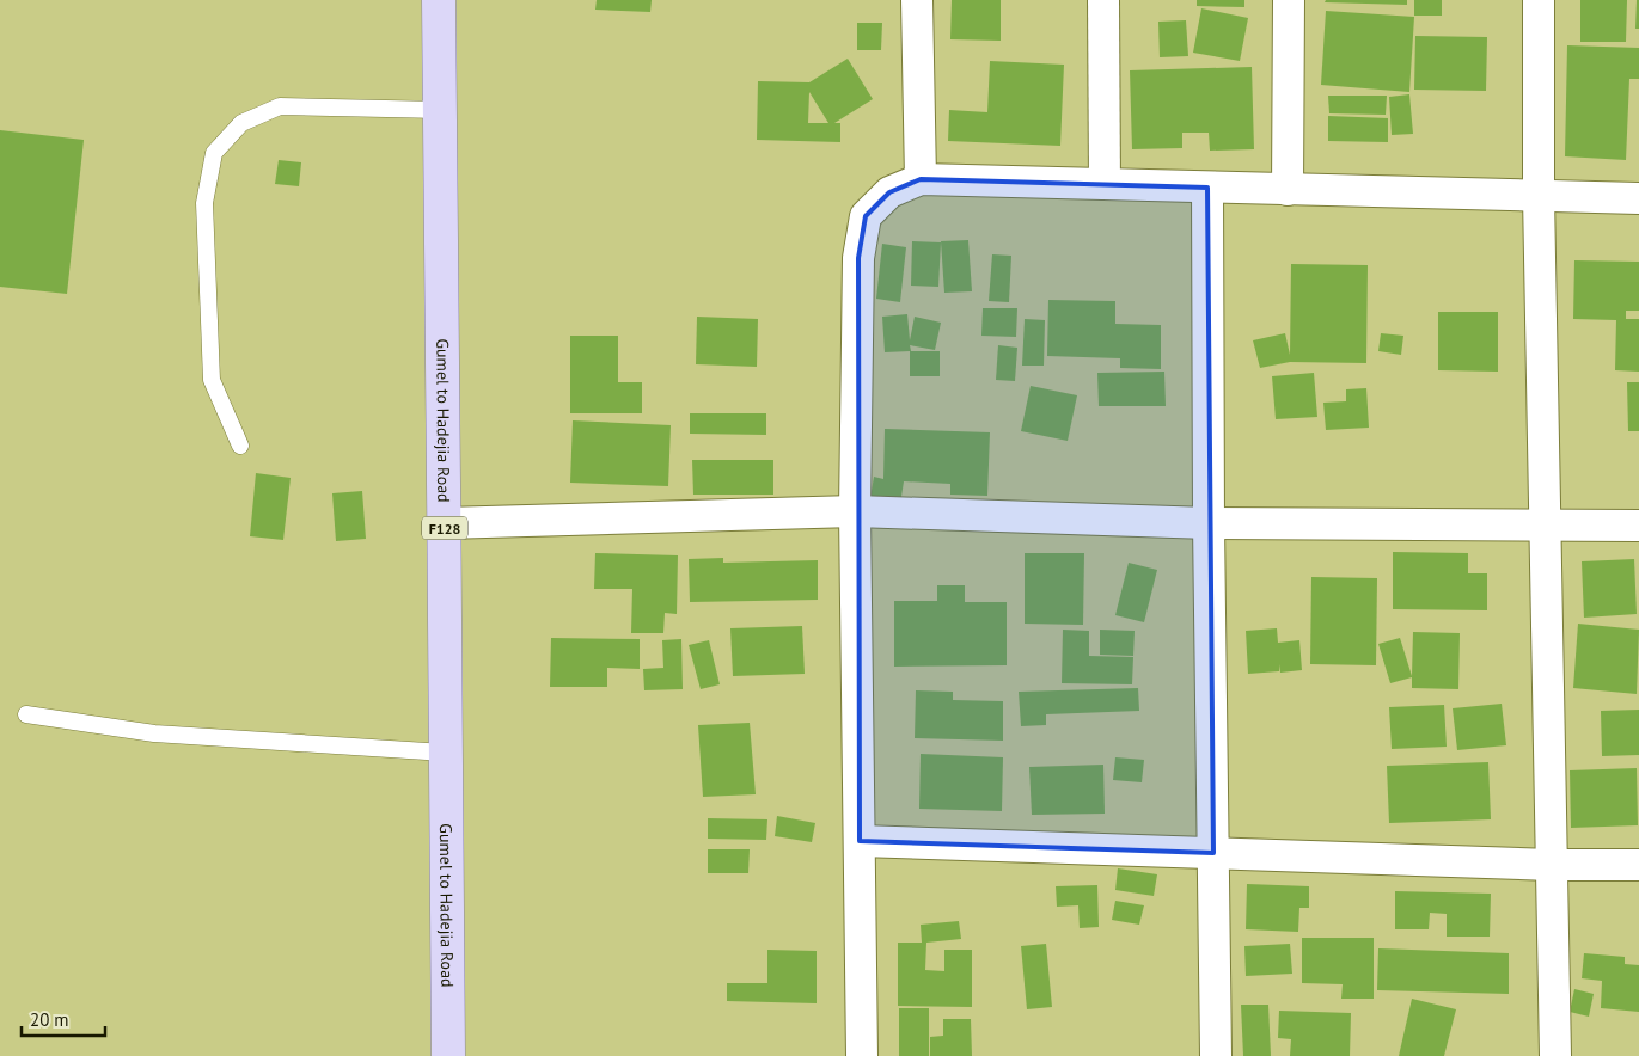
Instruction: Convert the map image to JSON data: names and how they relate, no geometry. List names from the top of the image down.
{
  "streets": {
    "main road": ["Gumel to Hadejia Road", "F128"]
  },
  "scale_bar": "20 m"
}
